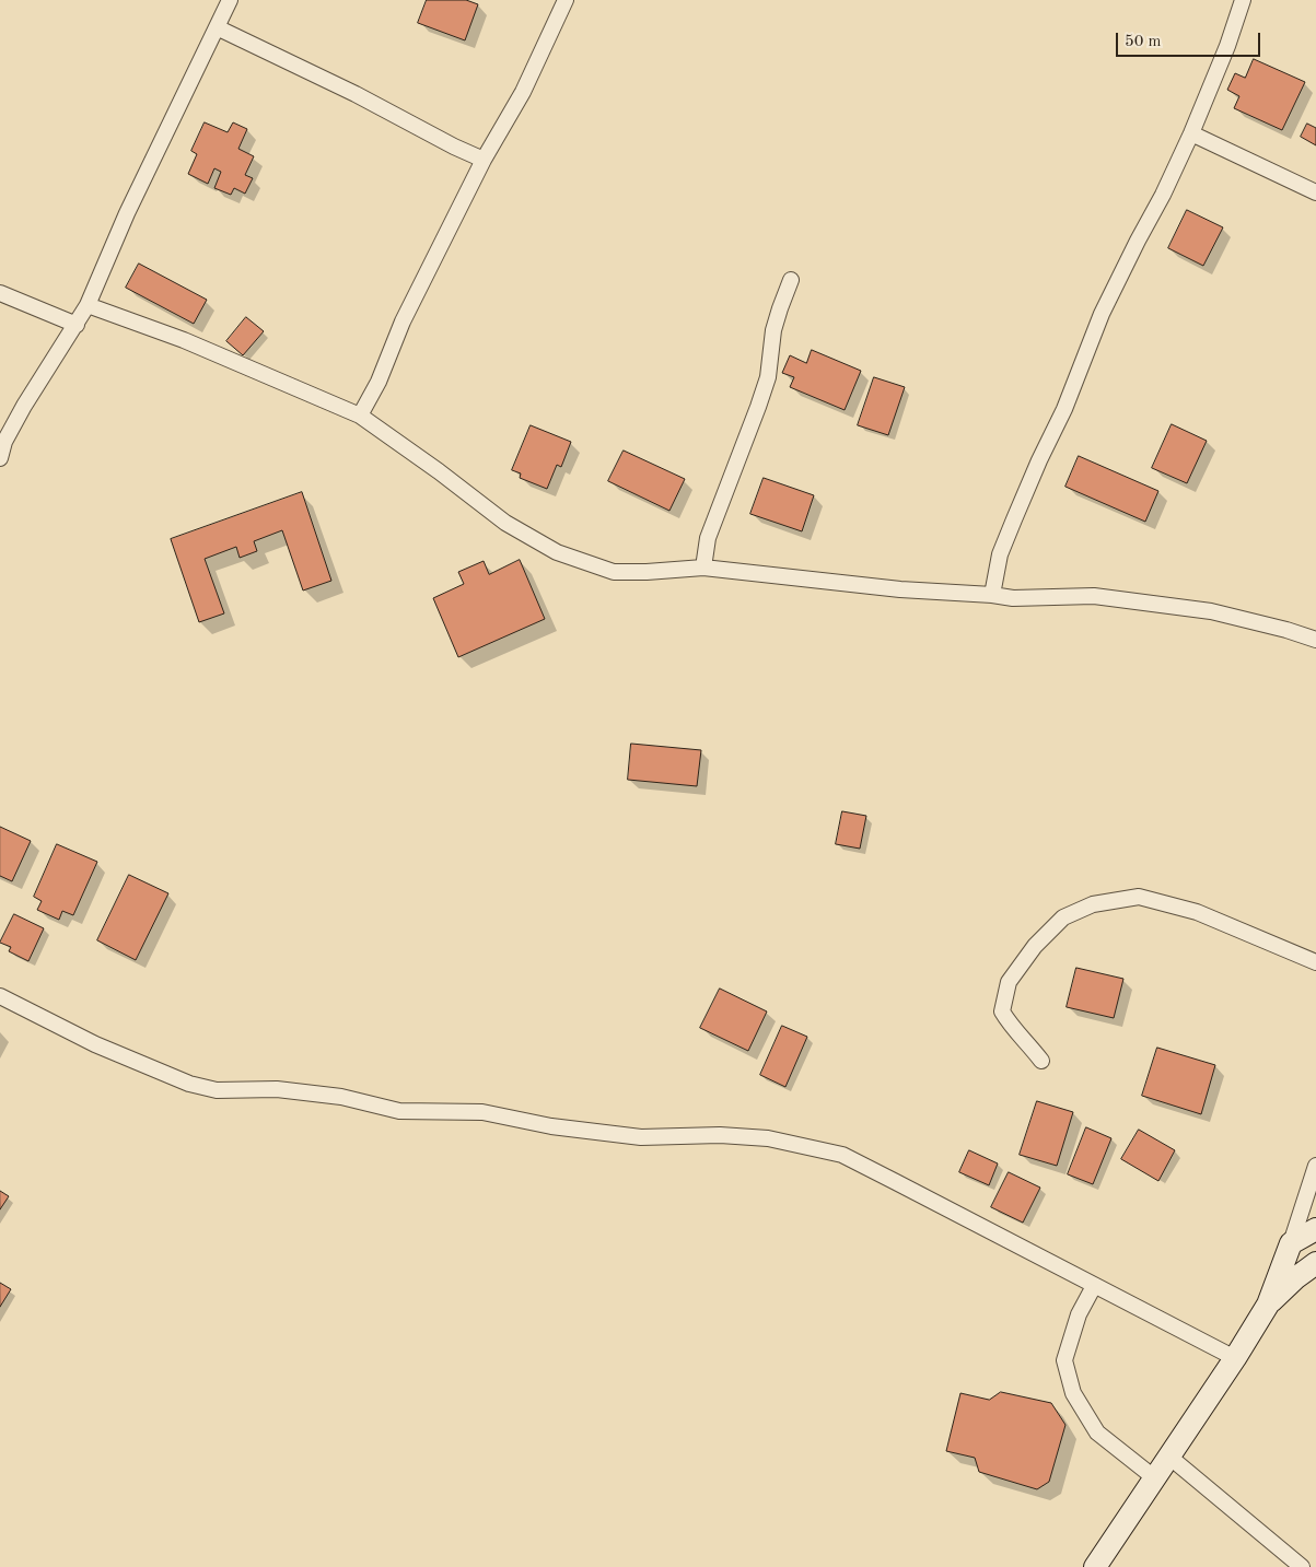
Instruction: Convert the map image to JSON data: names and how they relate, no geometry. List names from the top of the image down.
{
  "scale_bar": "50 m"
}
